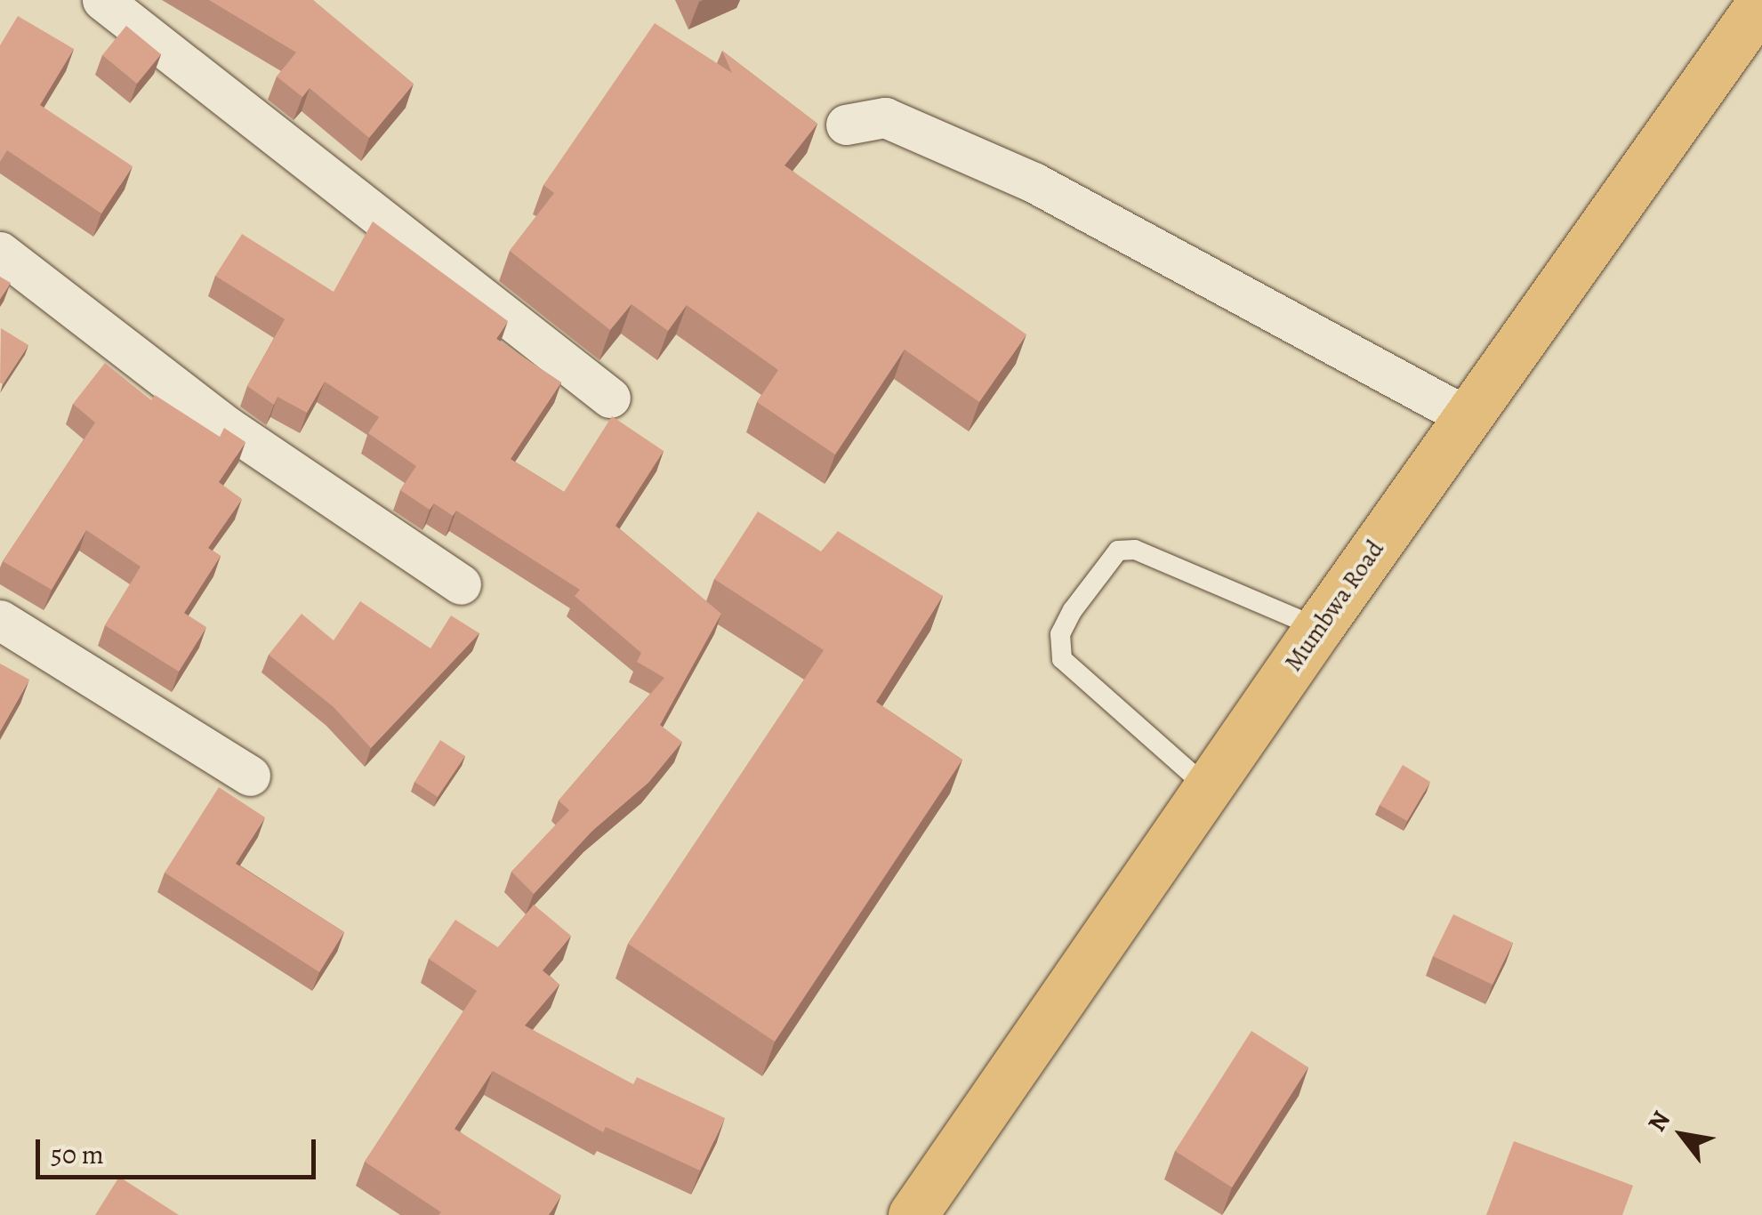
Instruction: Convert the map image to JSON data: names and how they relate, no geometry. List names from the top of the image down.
{
  "streets": {
    "main road": ["Mumbwa Road"]
  },
  "scale_bar": "50 m",
  "north": "top left"
}
